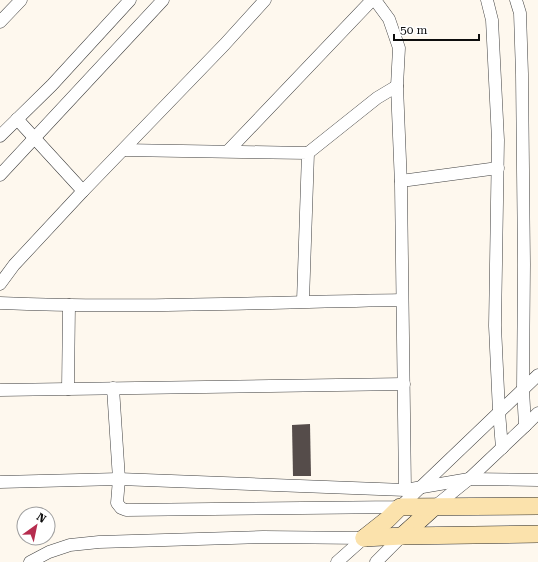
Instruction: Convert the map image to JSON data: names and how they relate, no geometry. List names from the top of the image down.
{
  "scale_bar": "50 m",
  "north": "top right"
}
